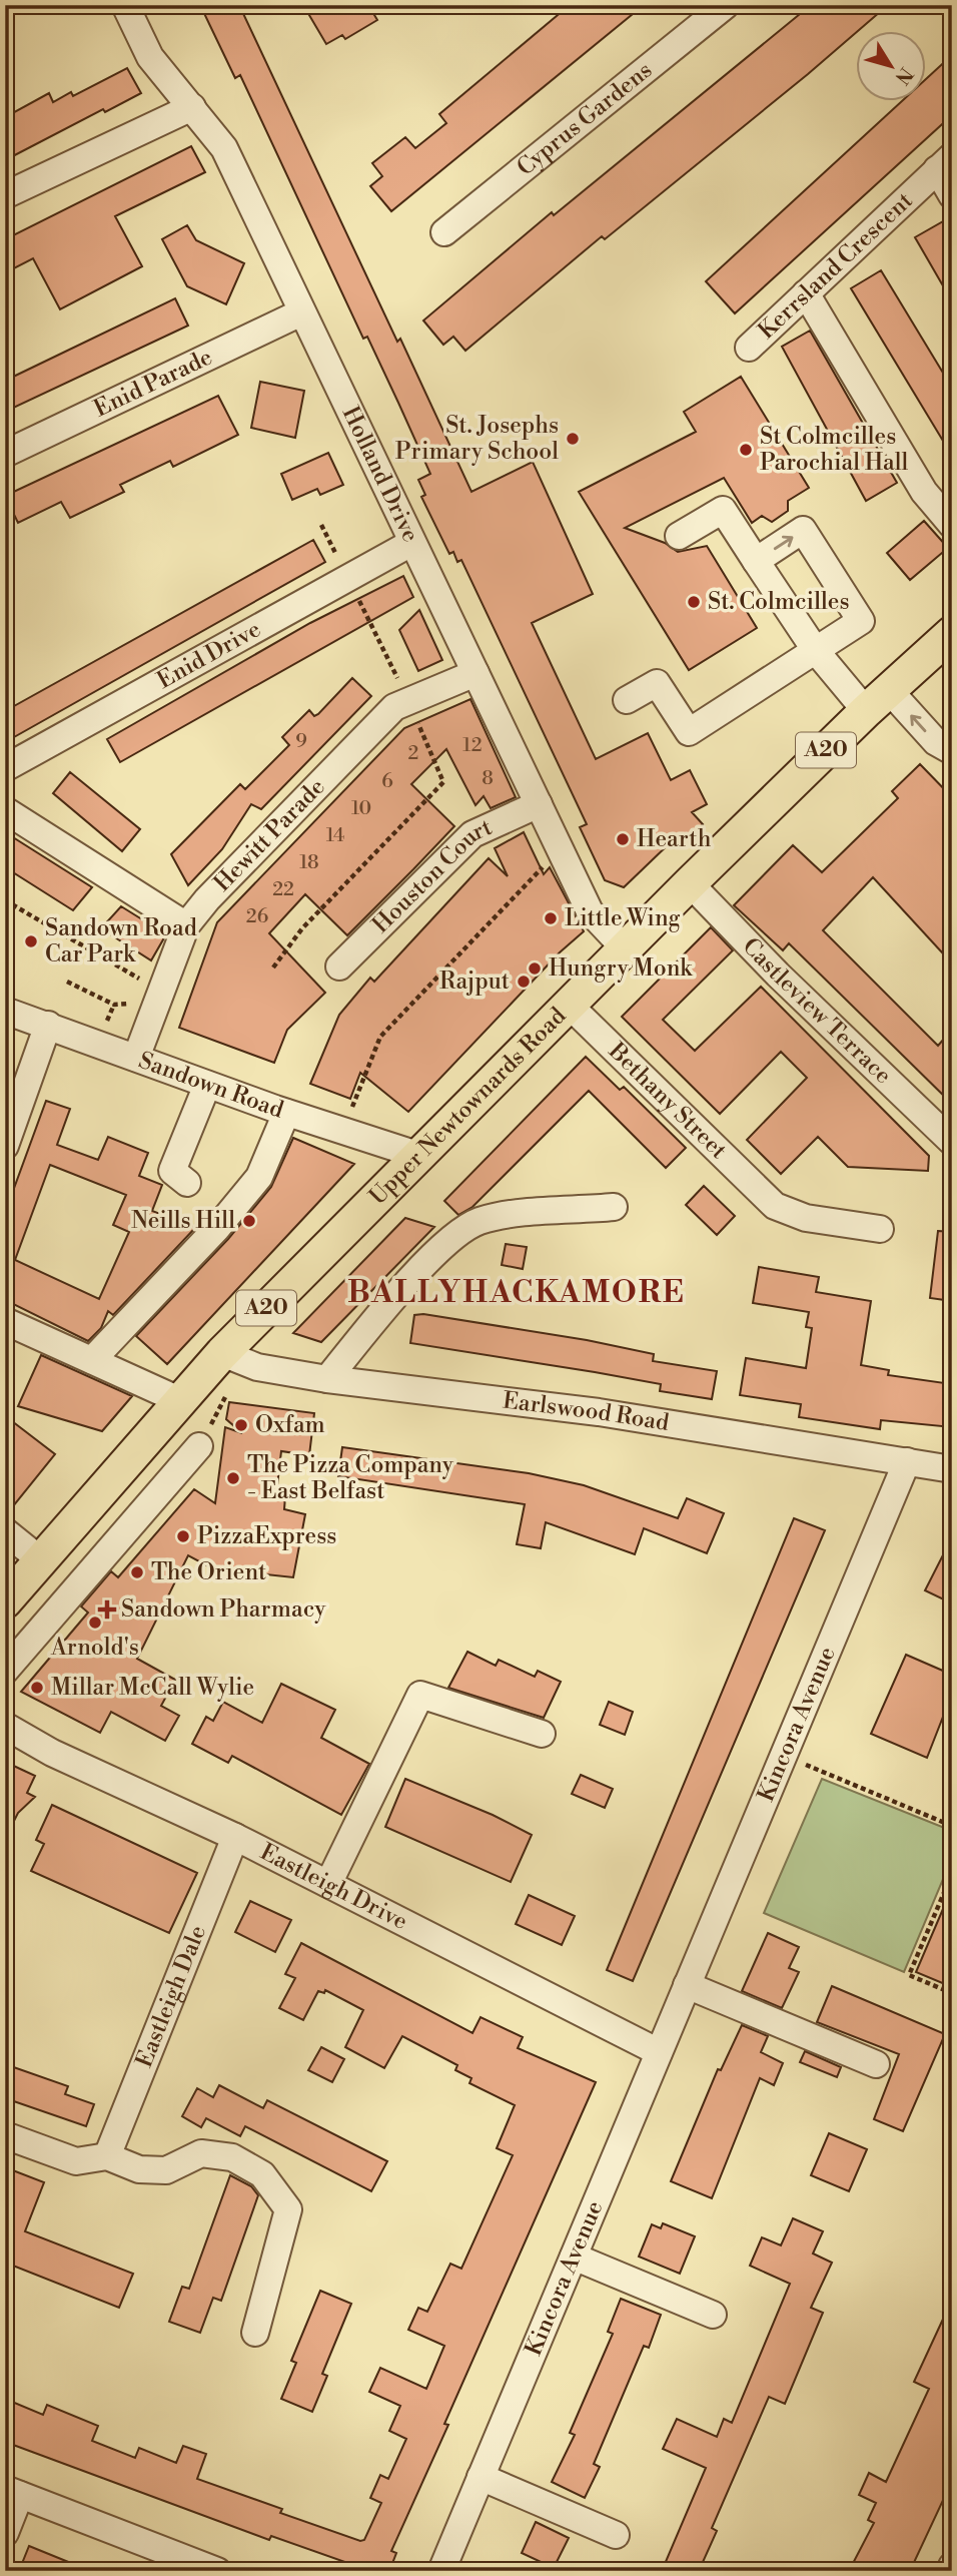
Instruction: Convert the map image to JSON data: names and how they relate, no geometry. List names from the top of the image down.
{
  "streets": {
    "main road": ["A20", "Upper Newtownards Road"],
    "street": [
      "Cyprus Gardens",
      "Kerrsland Crescent",
      "Enid Parade",
      "Holland Drive",
      "Enid Drive",
      "Hewitt Parade",
      "Houston Court",
      "Castleview Terrace",
      "Sandown Road",
      "Bethany Street",
      "Earlswood Road",
      "Kincora Avenue",
      "Eastleigh Drive",
      "Eastleigh Dale"
    ]
  },
  "crossings": [
    ["Enid Parade", "Holland Drive"],
    ["Holland Drive", "Enid Drive"],
    ["Holland Drive", "Hewitt Parade"],
    ["Holland Drive", "Houston Court"],
    ["Holland Drive", "Upper Newtownards Road"],
    ["Hewitt Parade", "Sandown Road"],
    ["Castleview Terrace", "Upper Newtownards Road"],
    ["Sandown Road", "Upper Newtownards Road"],
    ["Bethany Street", "Upper Newtownards Road"],
    ["Upper Newtownards Road", "Earlswood Road"],
    ["Earlswood Road", "Kincora Avenue"],
    ["Kincora Avenue", "Eastleigh Drive"],
    ["Eastleigh Drive", "Eastleigh Dale"]
  ],
  "districts": ["BALLYHACKAMORE"],
  "places": {
    "other": [
      "St. Josephs Primary School",
      "St Colmcilles Parochial Hall",
      "St. Colmcilles",
      "Hearth",
      "Little Wing",
      "Sandown Road Car Park",
      "Hungry Monk",
      "Rajput",
      "Neills Hill",
      "Oxfam",
      "The Pizza Company - East Belfast",
      "PizzaExpress",
      "The Orient",
      "Arnold's",
      "Millar McCall Wylie"
    ],
    "health": ["Sandown Pharmacy"]
  },
  "house_numbers": [
    "9",
    "12",
    "2",
    "8",
    "6",
    "10",
    "14",
    "18",
    "22",
    "26"
  ],
  "north": "bottom right"
}
